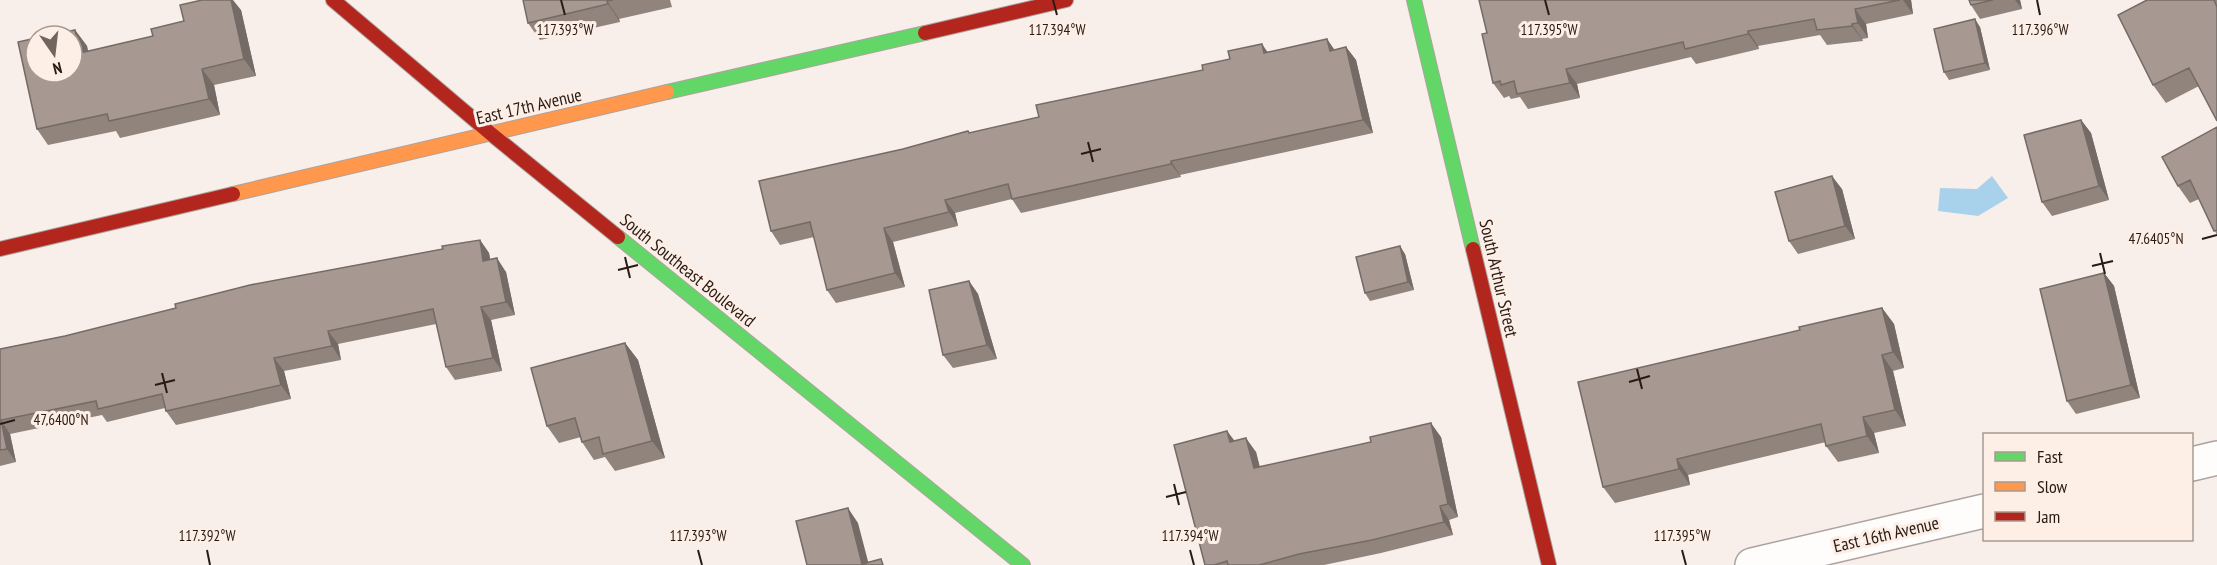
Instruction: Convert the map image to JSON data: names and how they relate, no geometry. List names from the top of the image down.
{
  "streets": {
    "street": [
      "East 17th Avenue",
      "South Southeast Boulevard",
      "South Arthur Street",
      "East 16th Avenue"
    ]
  },
  "crossings": [
    ["East 17th Avenue", "South Southeast Boulevard"]
  ],
  "legend": ["Fast", "Slow", "Jam"],
  "north": "bottom",
  "coordinates": [
    "117.393°W",
    "117.394°W",
    "117.395°W",
    "117.396°W",
    "47.6405°N",
    "47.6400°N",
    "117.392°W"
  ]
}
